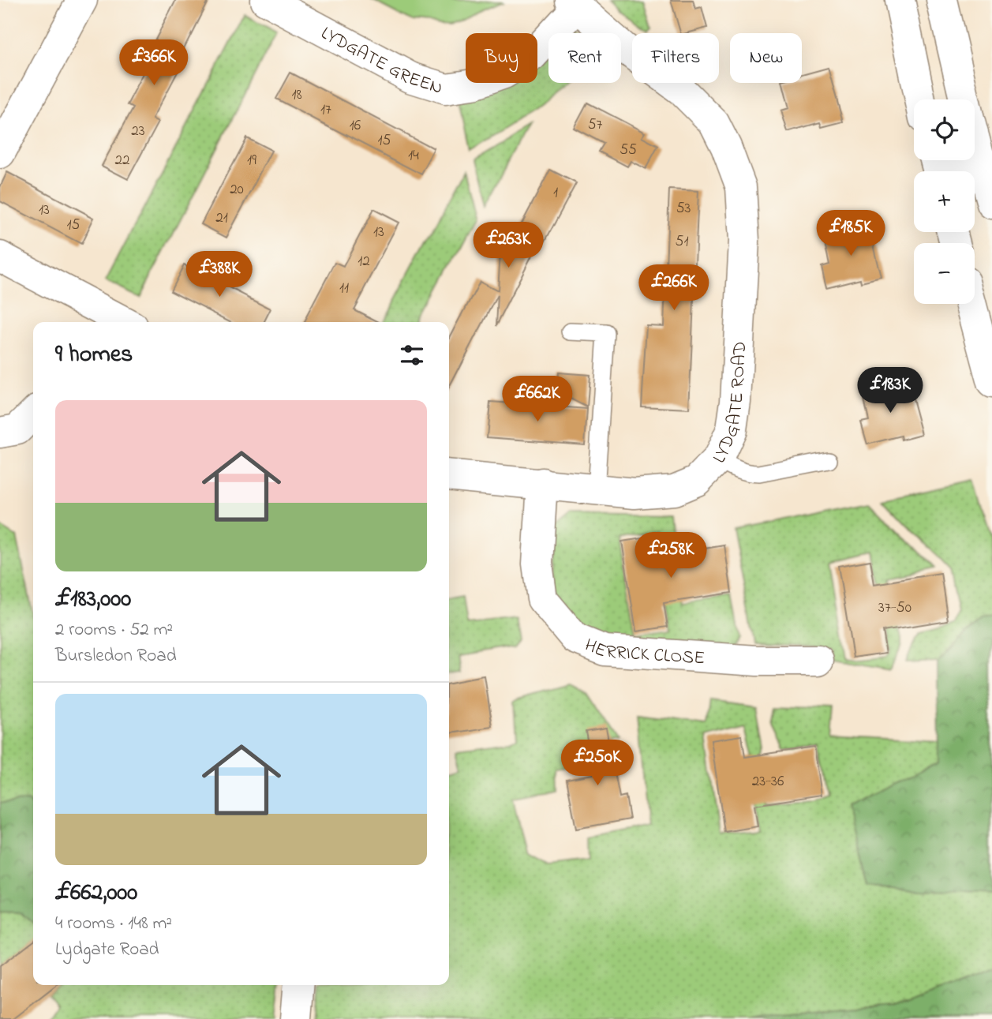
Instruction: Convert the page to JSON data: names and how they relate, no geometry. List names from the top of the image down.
{
  "streets": {
    "street": ["LYDGATE GREEN", "LYDGATE ROAD", "HERRICK CLOSE"]
  },
  "crossings": [
    ["LYDGATE GREEN", "LYDGATE ROAD"],
    ["LYDGATE ROAD", "HERRICK CLOSE"]
  ],
  "house_numbers": [
    "18",
    "17",
    "57",
    "16",
    "23",
    "15",
    "55",
    "14",
    "22",
    "19",
    "20",
    "1",
    "53",
    "13",
    "21",
    "15",
    "13",
    "51",
    "12",
    "11",
    "37-50",
    "23-36"
  ],
  "page": {
    "chip": [
      "Buy",
      "Rent",
      "Filters",
      "New"
    ],
    "price": [
      "£366K",
      "£185K",
      "£263K",
      "£388K",
      "£266K",
      "£183K",
      "£662K",
      "£258K",
      "£250K"
    ],
    "map_buttons": ["+", "−"],
    "heading": "9 homes",
    "list": [
      {
        "name": "£183,000",
        "note": "2 rooms · 52 m² · Bursledon Road"
      },
      {
        "name": "£662,000",
        "note": "4 rooms · 148 m² · Lydgate Road"
      }
    ]
  }
}
